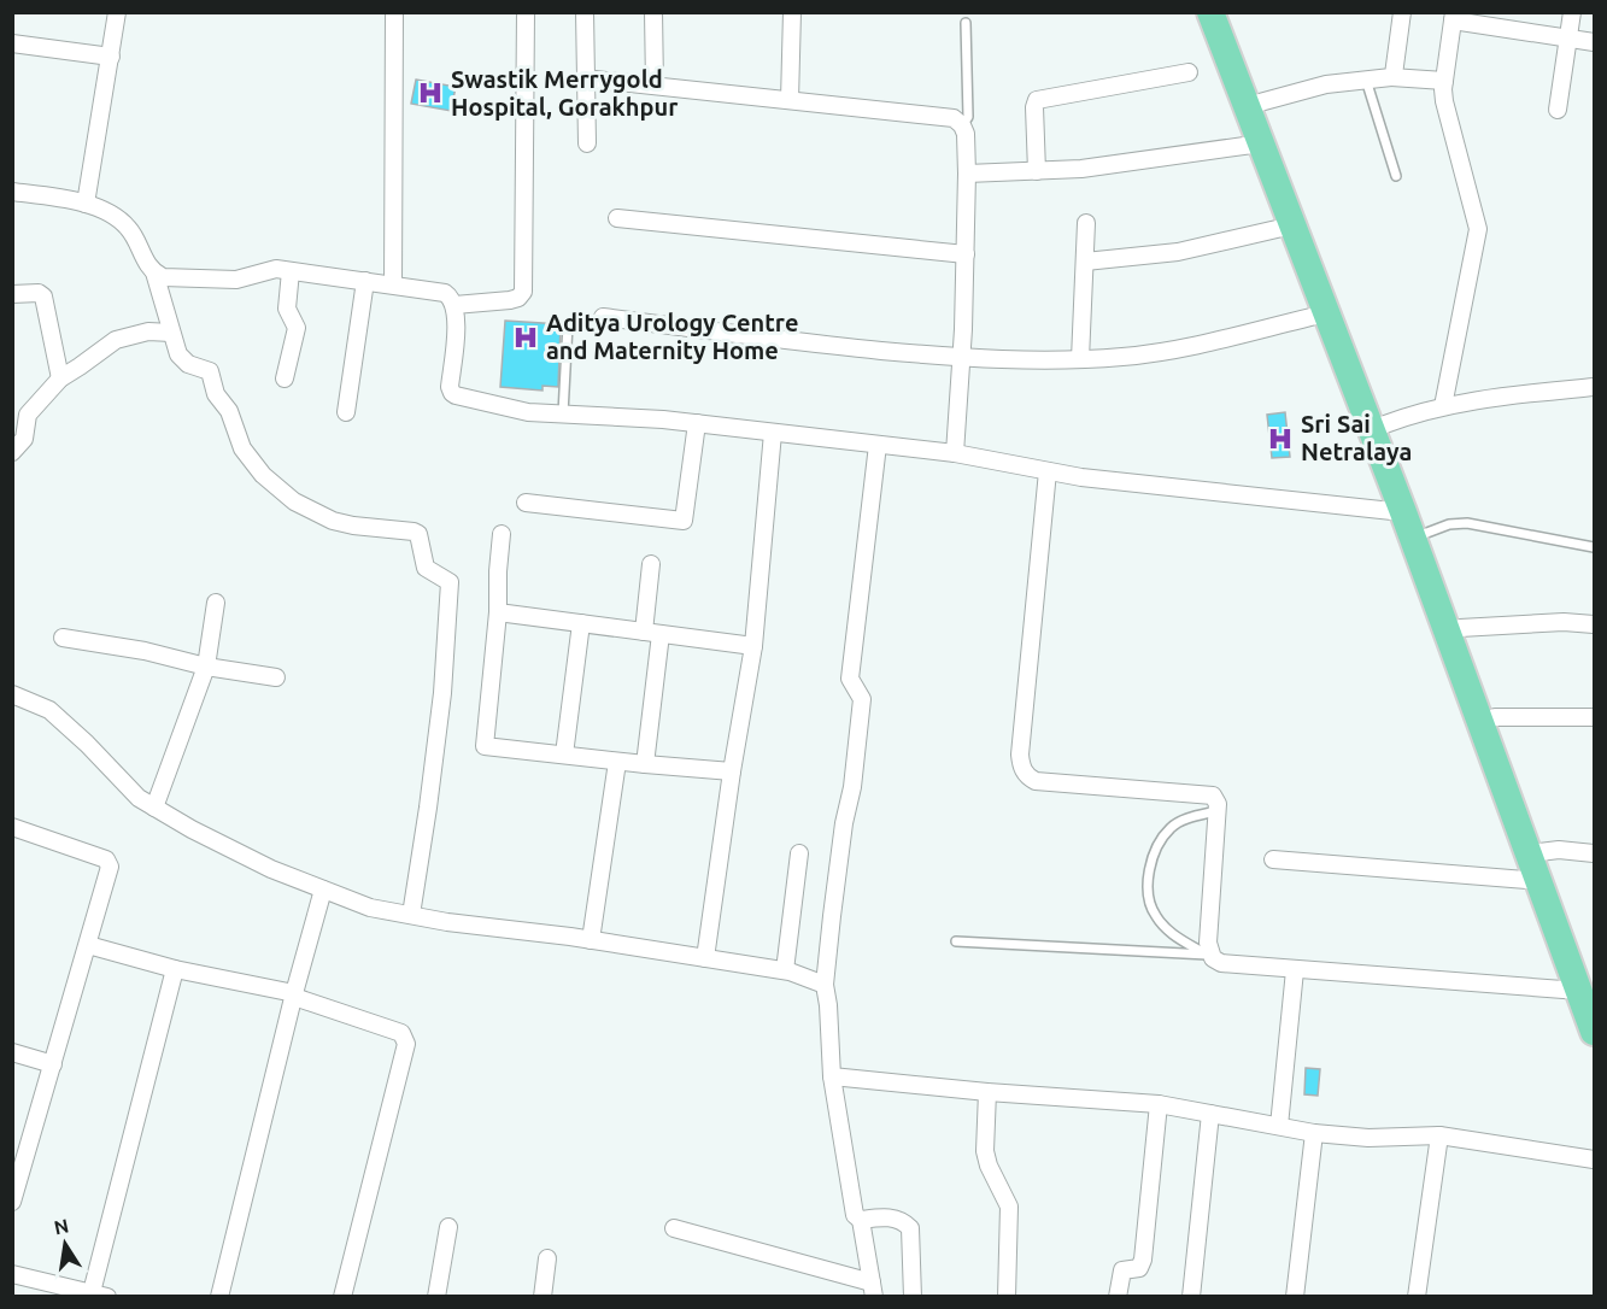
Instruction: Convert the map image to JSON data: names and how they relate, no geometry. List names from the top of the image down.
{
  "places": {
    "hospital": ["Swastik Merrygold Hospital, Gorakhpur", "Aditya Urology Centre and Maternity Home", "Sri Sai Netralaya"]
  },
  "north": "top"
}
